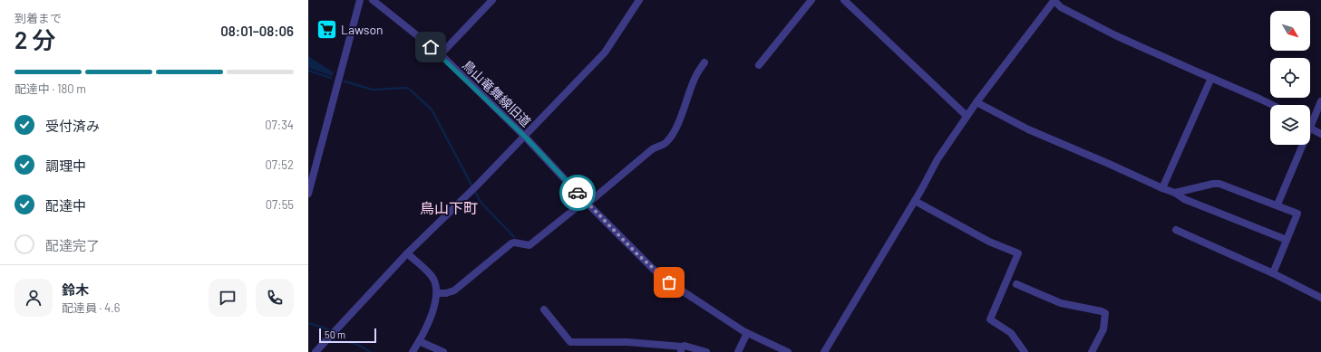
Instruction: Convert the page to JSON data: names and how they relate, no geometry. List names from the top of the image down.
{
  "streets": {
    "street": ["鳥山竜舞線旧道"]
  },
  "districts": ["鳥山下町"],
  "places": {
    "supermarket": ["Lawson"]
  },
  "scale_bar": "50 m",
  "north": "bottom right",
  "page": {
    "heading": ["2 分", "到着まで", "08:01–08:06"],
    "panel": ["鈴木", "配達員 · 4.6"],
    "bar": "配達中 · 180 m",
    "list": [
      ["受付済み", "07:34"],
      ["調理中", "07:52"],
      ["配達中", "07:55"],
      "配達完了"
    ],
    "scale": "50 m"
  }
}
